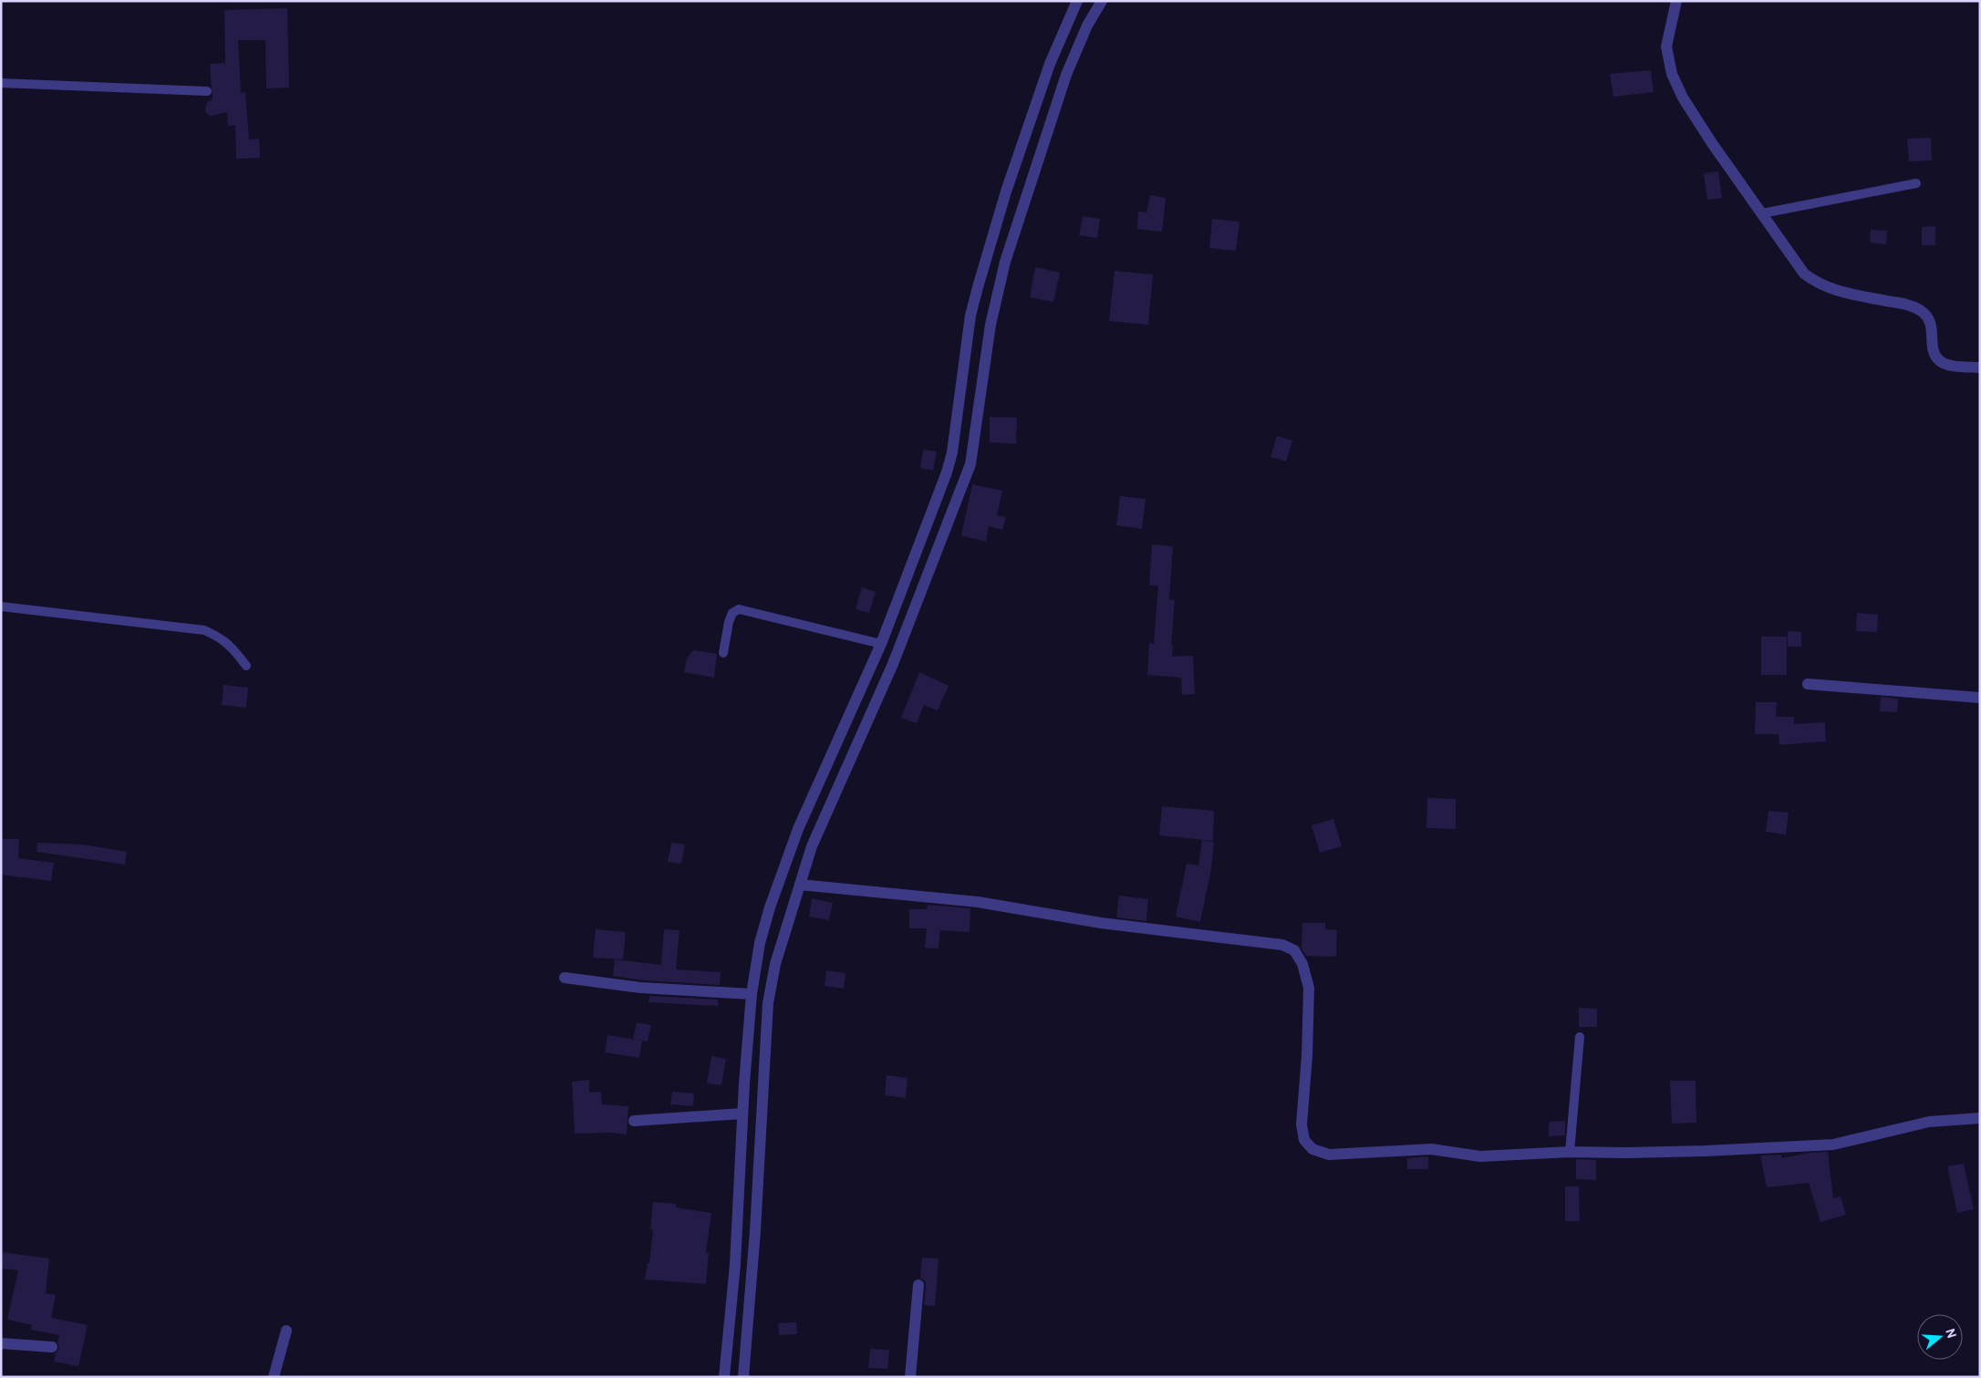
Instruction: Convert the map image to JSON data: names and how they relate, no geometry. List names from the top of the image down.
{
  "north": "right"
}
